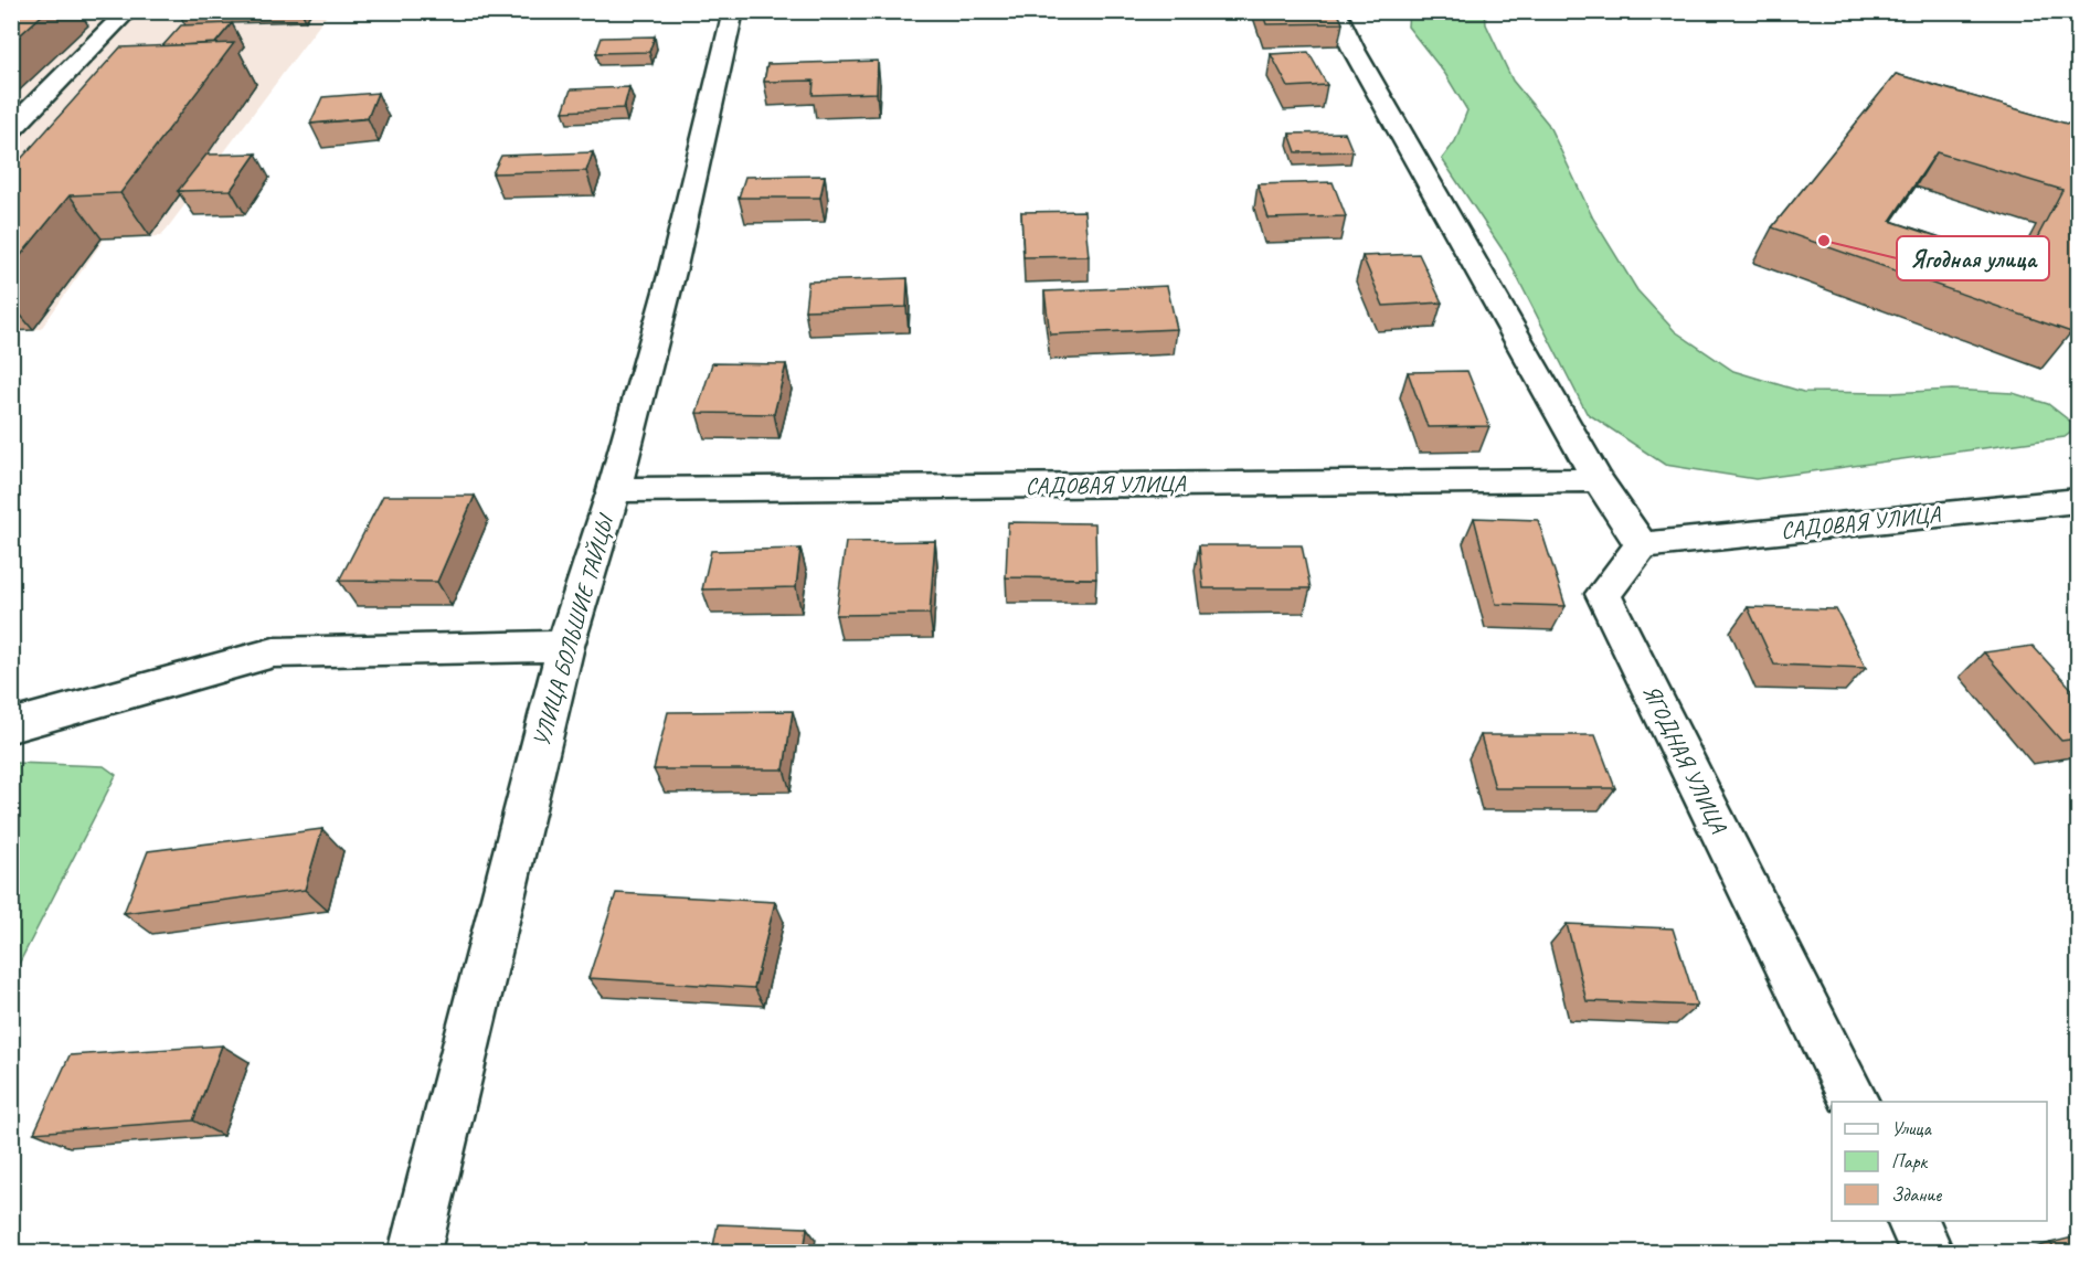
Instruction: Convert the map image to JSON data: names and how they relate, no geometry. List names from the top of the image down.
{
  "streets": {
    "street": ["САДОВАЯ УЛИЦА", "УЛИЦА БОЛЬШИЕ ТАЙЦЫ", "ЯГОДНАЯ УЛИЦА"]
  },
  "crossings": [
    ["САДОВАЯ УЛИЦА", "УЛИЦА БОЛЬШИЕ ТАЙЦЫ"],
    ["САДОВАЯ УЛИЦА", "ЯГОДНАЯ УЛИЦА"]
  ],
  "places": ["Ягодная улица"],
  "legend": ["Улица", "Парк", "Здание"]
}
